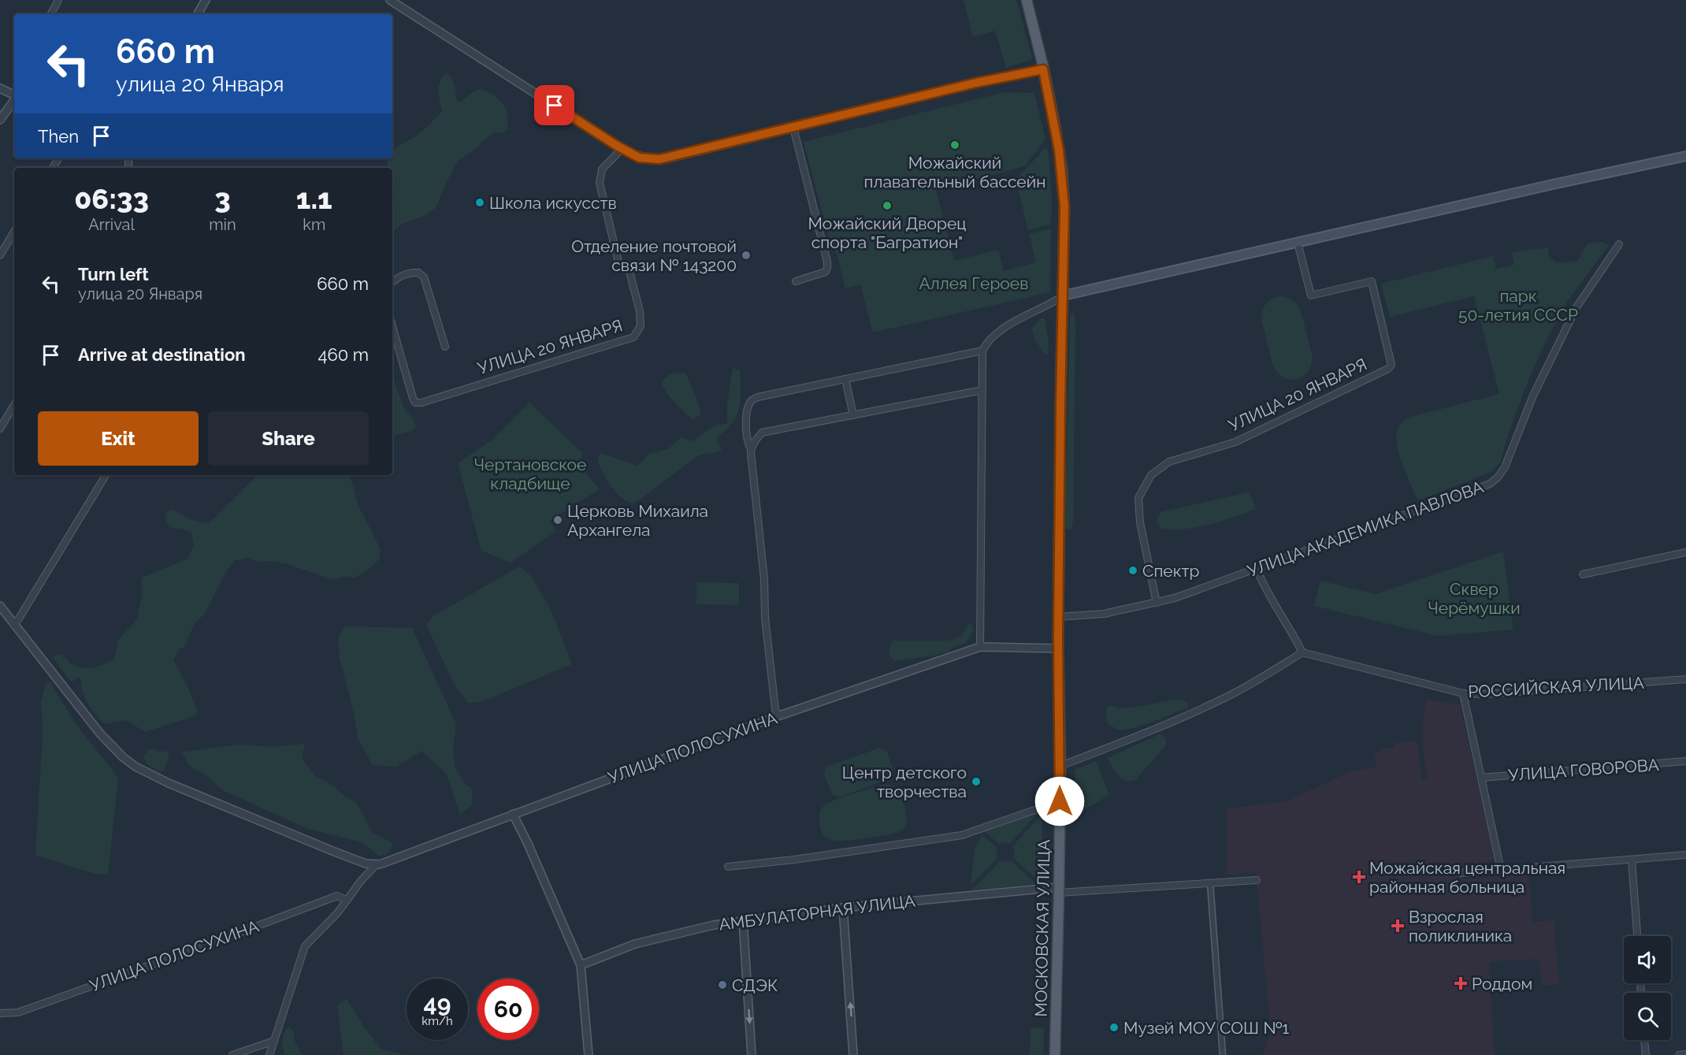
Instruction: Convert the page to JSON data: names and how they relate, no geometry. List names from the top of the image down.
{
  "streets": {
    "main road": ["МОСКОВСКАЯ УЛИЦА"],
    "street": [
      "УЛИЦА 20 ЯНВАРЯ",
      "УЛИЦА АКАДЕМИКА ПАВЛОВА",
      "РОССИЙСКАЯ УЛИЦА",
      "УЛИЦА ПОЛОСУХИНА",
      "УЛИЦА ГОВОРОВА",
      "АМБУЛАТОРНАЯ УЛИЦА"
    ]
  },
  "crossings": [
    ["УЛИЦА 20 ЯНВАРЯ", "УЛИЦА АКАДЕМИКА ПАВЛОВА"],
    ["УЛИЦА АКАДЕМИКА ПАВЛОВА", "МОСКОВСКАЯ УЛИЦА"],
    ["УЛИЦА ПОЛОСУХИНА", "МОСКОВСКАЯ УЛИЦА"],
    ["АМБУЛАТОРНАЯ УЛИЦА", "МОСКОВСКАЯ УЛИЦА"]
  ],
  "parks": [
    "Аллея Героев",
    "парк 50-летия СССР",
    "Чертановское кладбище",
    "Сквер Черёмушки"
  ],
  "places": {
    "other": [
      "Можайский плавательный бассейн",
      "Школа искусств",
      "Можайский Дворец спорта \"Багратион\"",
      "Отделение почтовой связи № 143200",
      "Церковь Михаила Архангела",
      "Спектр",
      "Центр детского творчества",
      "СДЭК",
      "Музей МОУ СОШ №1"
    ],
    "health": ["Можайская центральная районная больница", "Взрослая поликлиника", "Роддом"]
  },
  "page": {
    "turn": ["660 m", "улица 20 Января"],
    "then": "Then",
    "eta": [
      "06:33",
      "Arrival",
      "3",
      "min",
      "1.1",
      "km"
    ],
    "list": [
      {
        "name": "Turn left",
        "note": "улица 20 Января",
        "value": "660 m"
      },
      {
        "name": "Arrive at destination",
        "value": "460 m"
      }
    ],
    "buttons": ["Exit", "Share"],
    "speed": "49 km/h",
    "limit": "60"
  }
}
